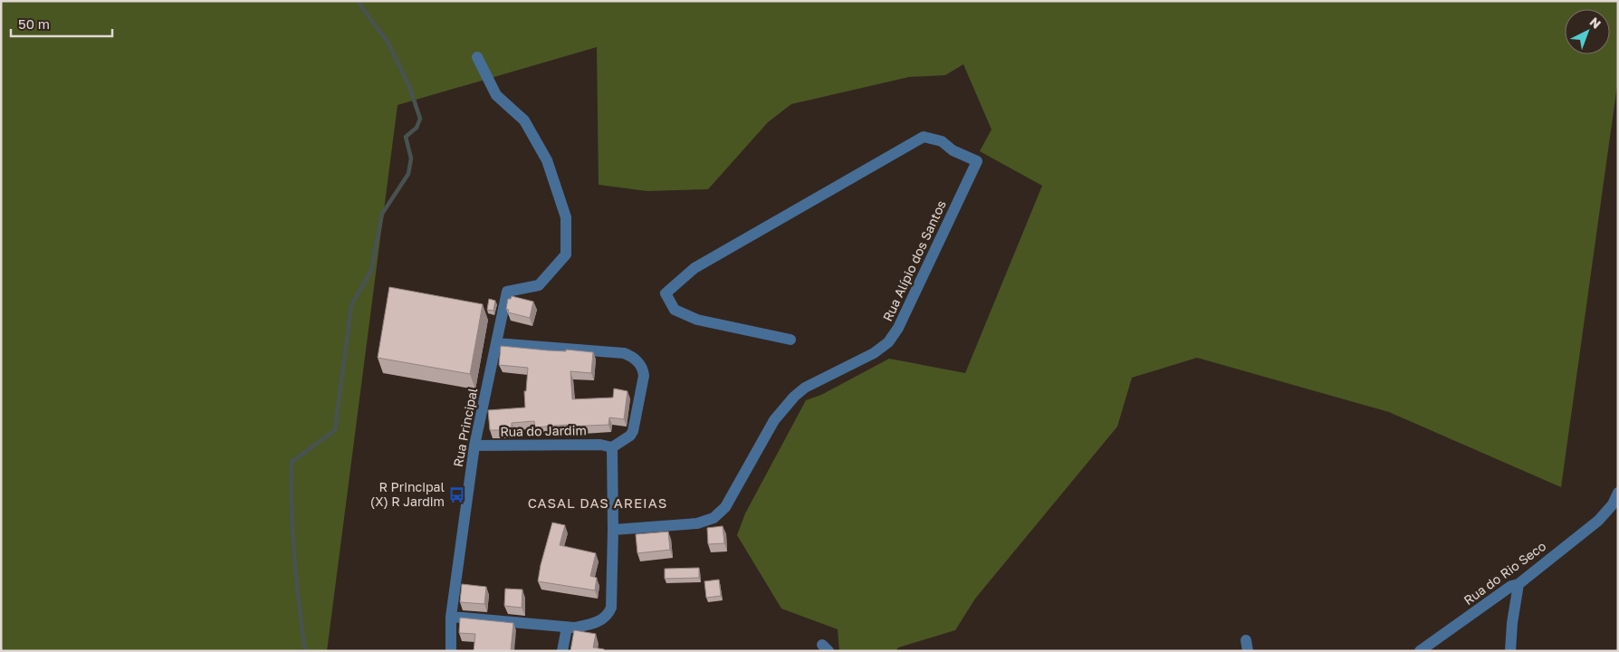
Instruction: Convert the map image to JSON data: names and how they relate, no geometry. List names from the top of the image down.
{
  "streets": {
    "street": [
      "Rua Alípio dos Santos",
      "Rua Principal",
      "Rua do Jardim",
      "Rua do Rio Seco"
    ]
  },
  "crossings": [
    ["Rua Principal", "Rua do Jardim"]
  ],
  "districts": ["CASAL DAS AREIAS"],
  "places": {
    "bus stop": ["R Principal (X) R Jardim"]
  },
  "scale_bar": "50 m",
  "north": "top right"
}
